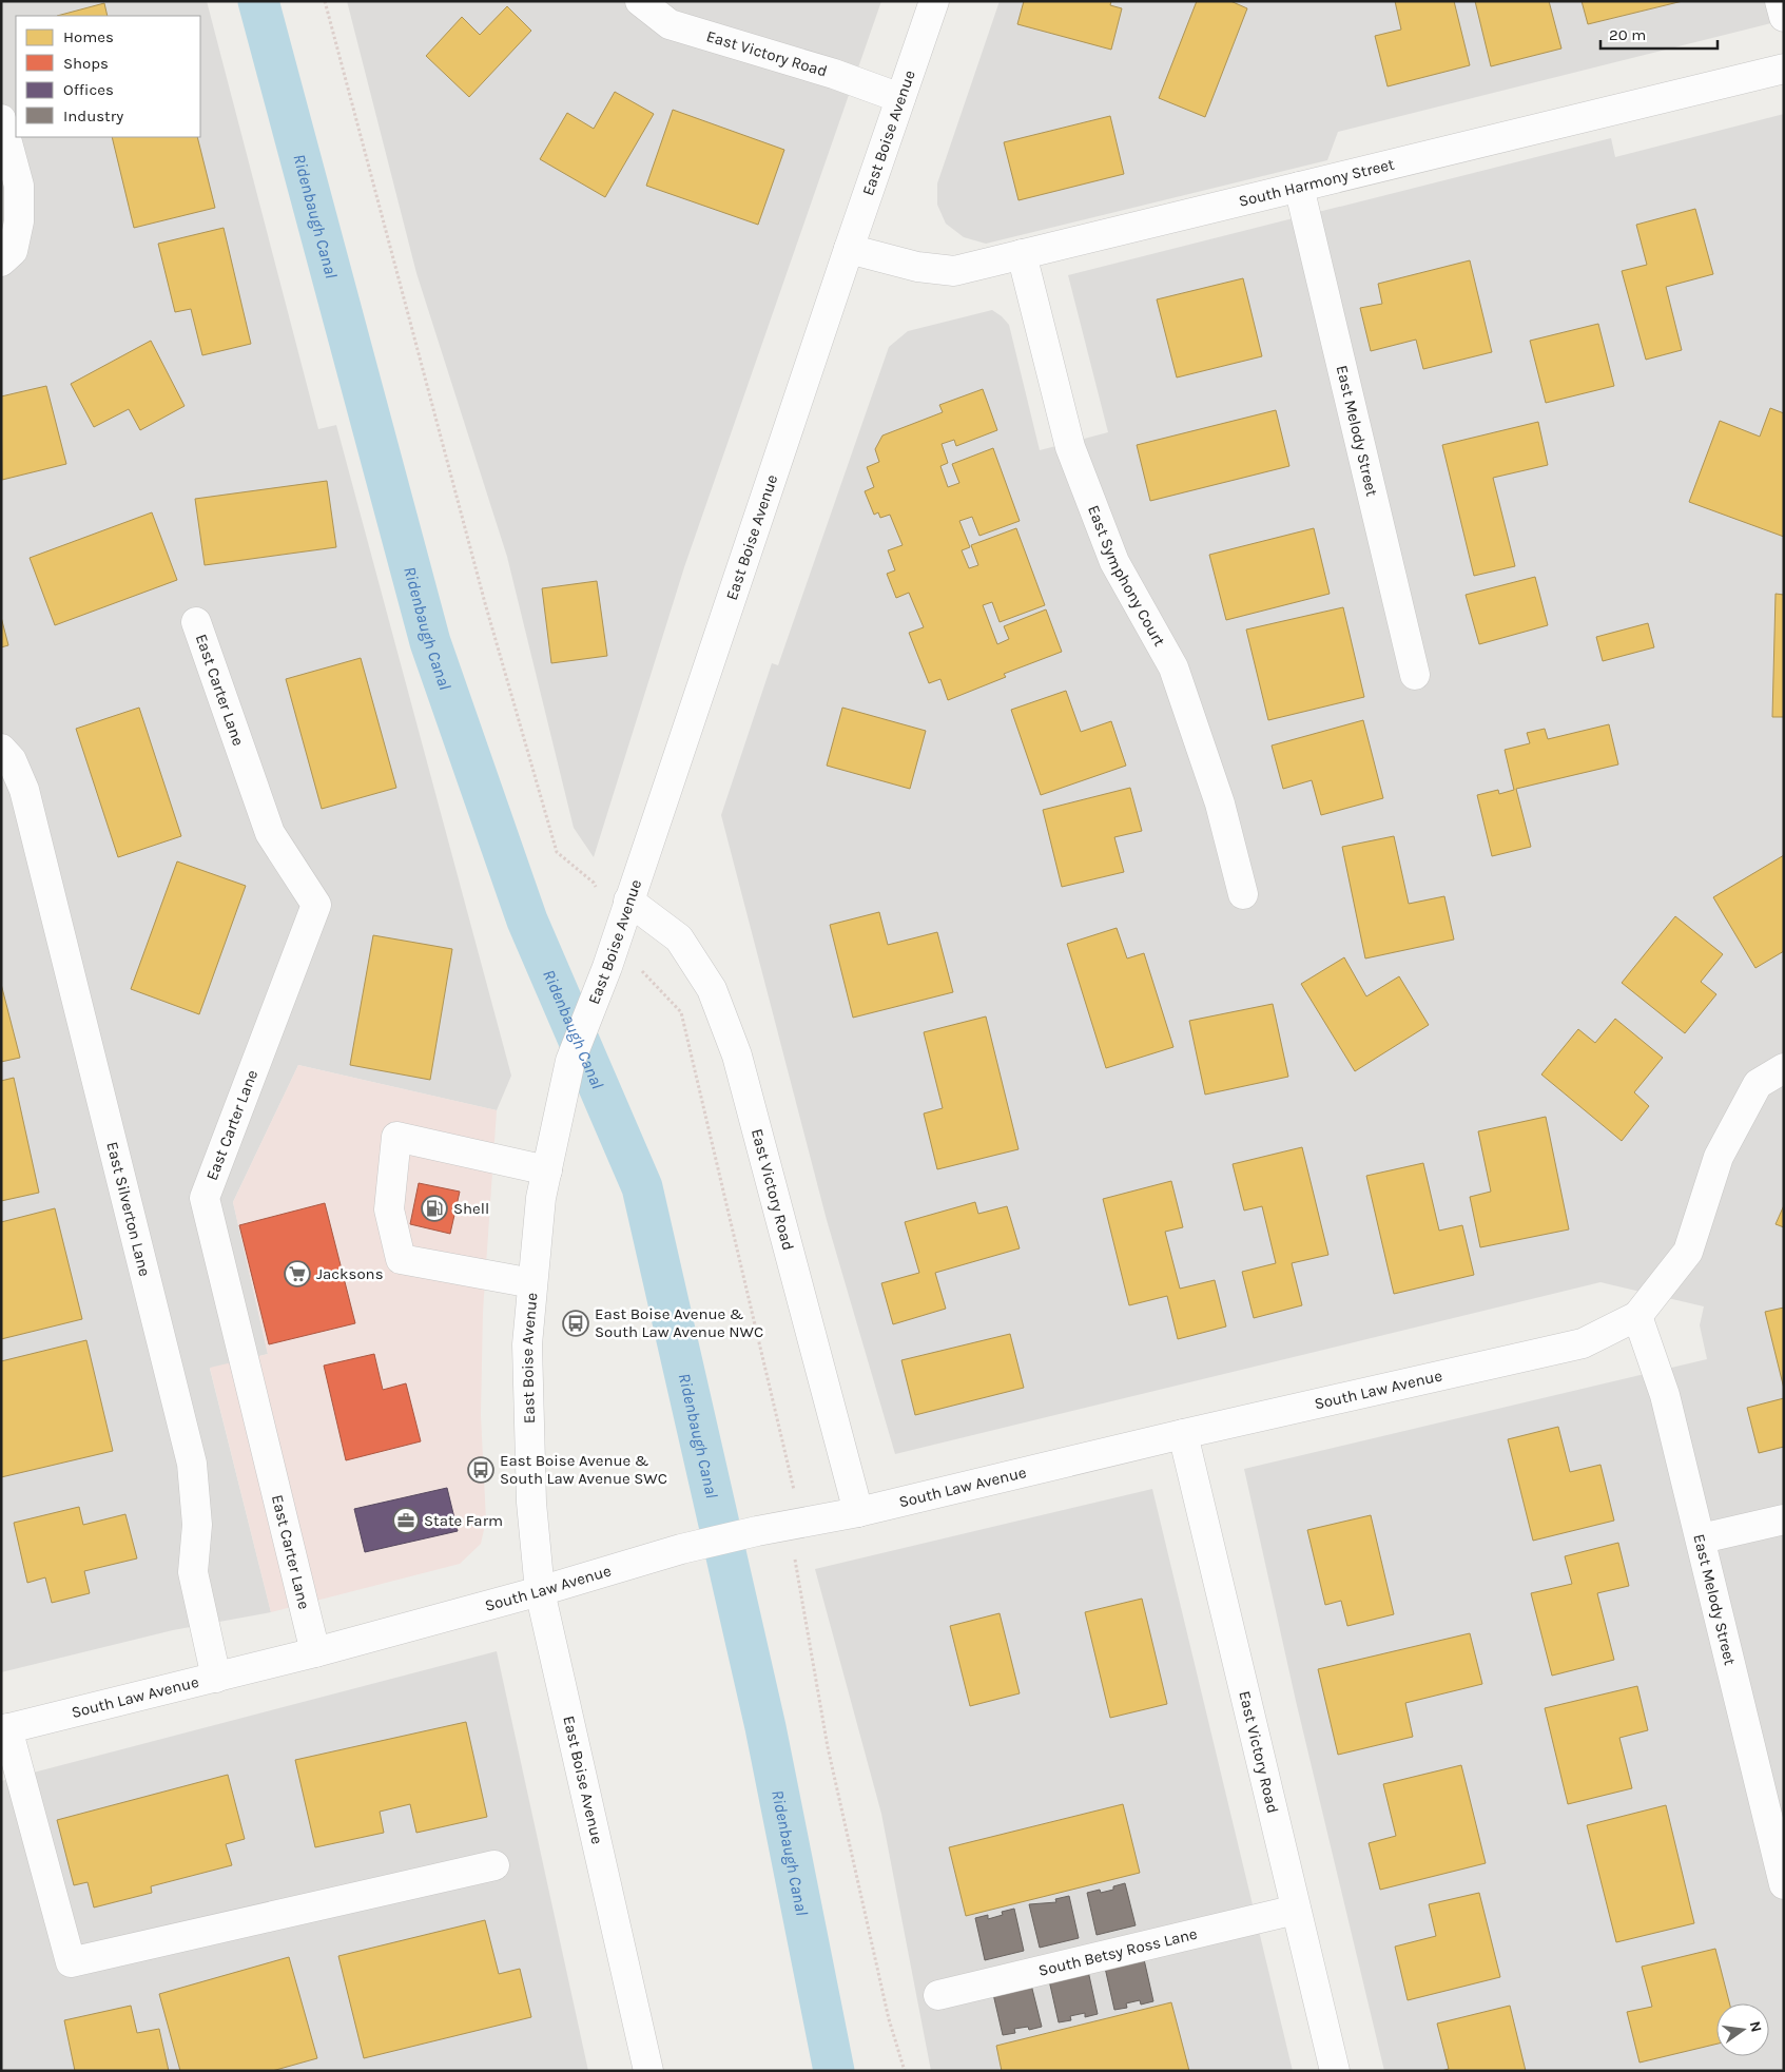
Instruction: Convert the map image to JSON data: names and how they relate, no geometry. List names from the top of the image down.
{
  "streets": {
    "street": [
      "East Victory Road",
      "East Boise Avenue",
      "South Harmony Street",
      "East Melody Street",
      "East Symphony Court",
      "East Carter Lane",
      "East Silverton Lane",
      "South Law Avenue",
      "South Betsy Ross Lane"
    ]
  },
  "crossings": [
    ["East Victory Road", "East Boise Avenue"],
    ["East Victory Road", "South Law Avenue"],
    ["East Victory Road", "South Betsy Ross Lane"],
    ["East Boise Avenue", "South Harmony Street"],
    ["East Boise Avenue", "South Law Avenue"],
    ["South Harmony Street", "East Melody Street"],
    ["South Harmony Street", "East Symphony Court"],
    ["East Melody Street", "South Law Avenue"],
    ["East Carter Lane", "South Law Avenue"],
    ["East Silverton Lane", "South Law Avenue"]
  ],
  "water": ["Ridenbaugh Canal"],
  "places": {
    "fuel station": ["Shell"],
    "supermarket": ["Jacksons"],
    "bus stop": ["East Boise Avenue & South Law Avenue NWC", "East Boise Avenue & South Law Avenue SWC"],
    "office": ["State Farm"]
  },
  "legend": [
    "Homes",
    "Shops",
    "Offices",
    "Industry"
  ],
  "scale_bar": "20 m",
  "north": "right"
}
